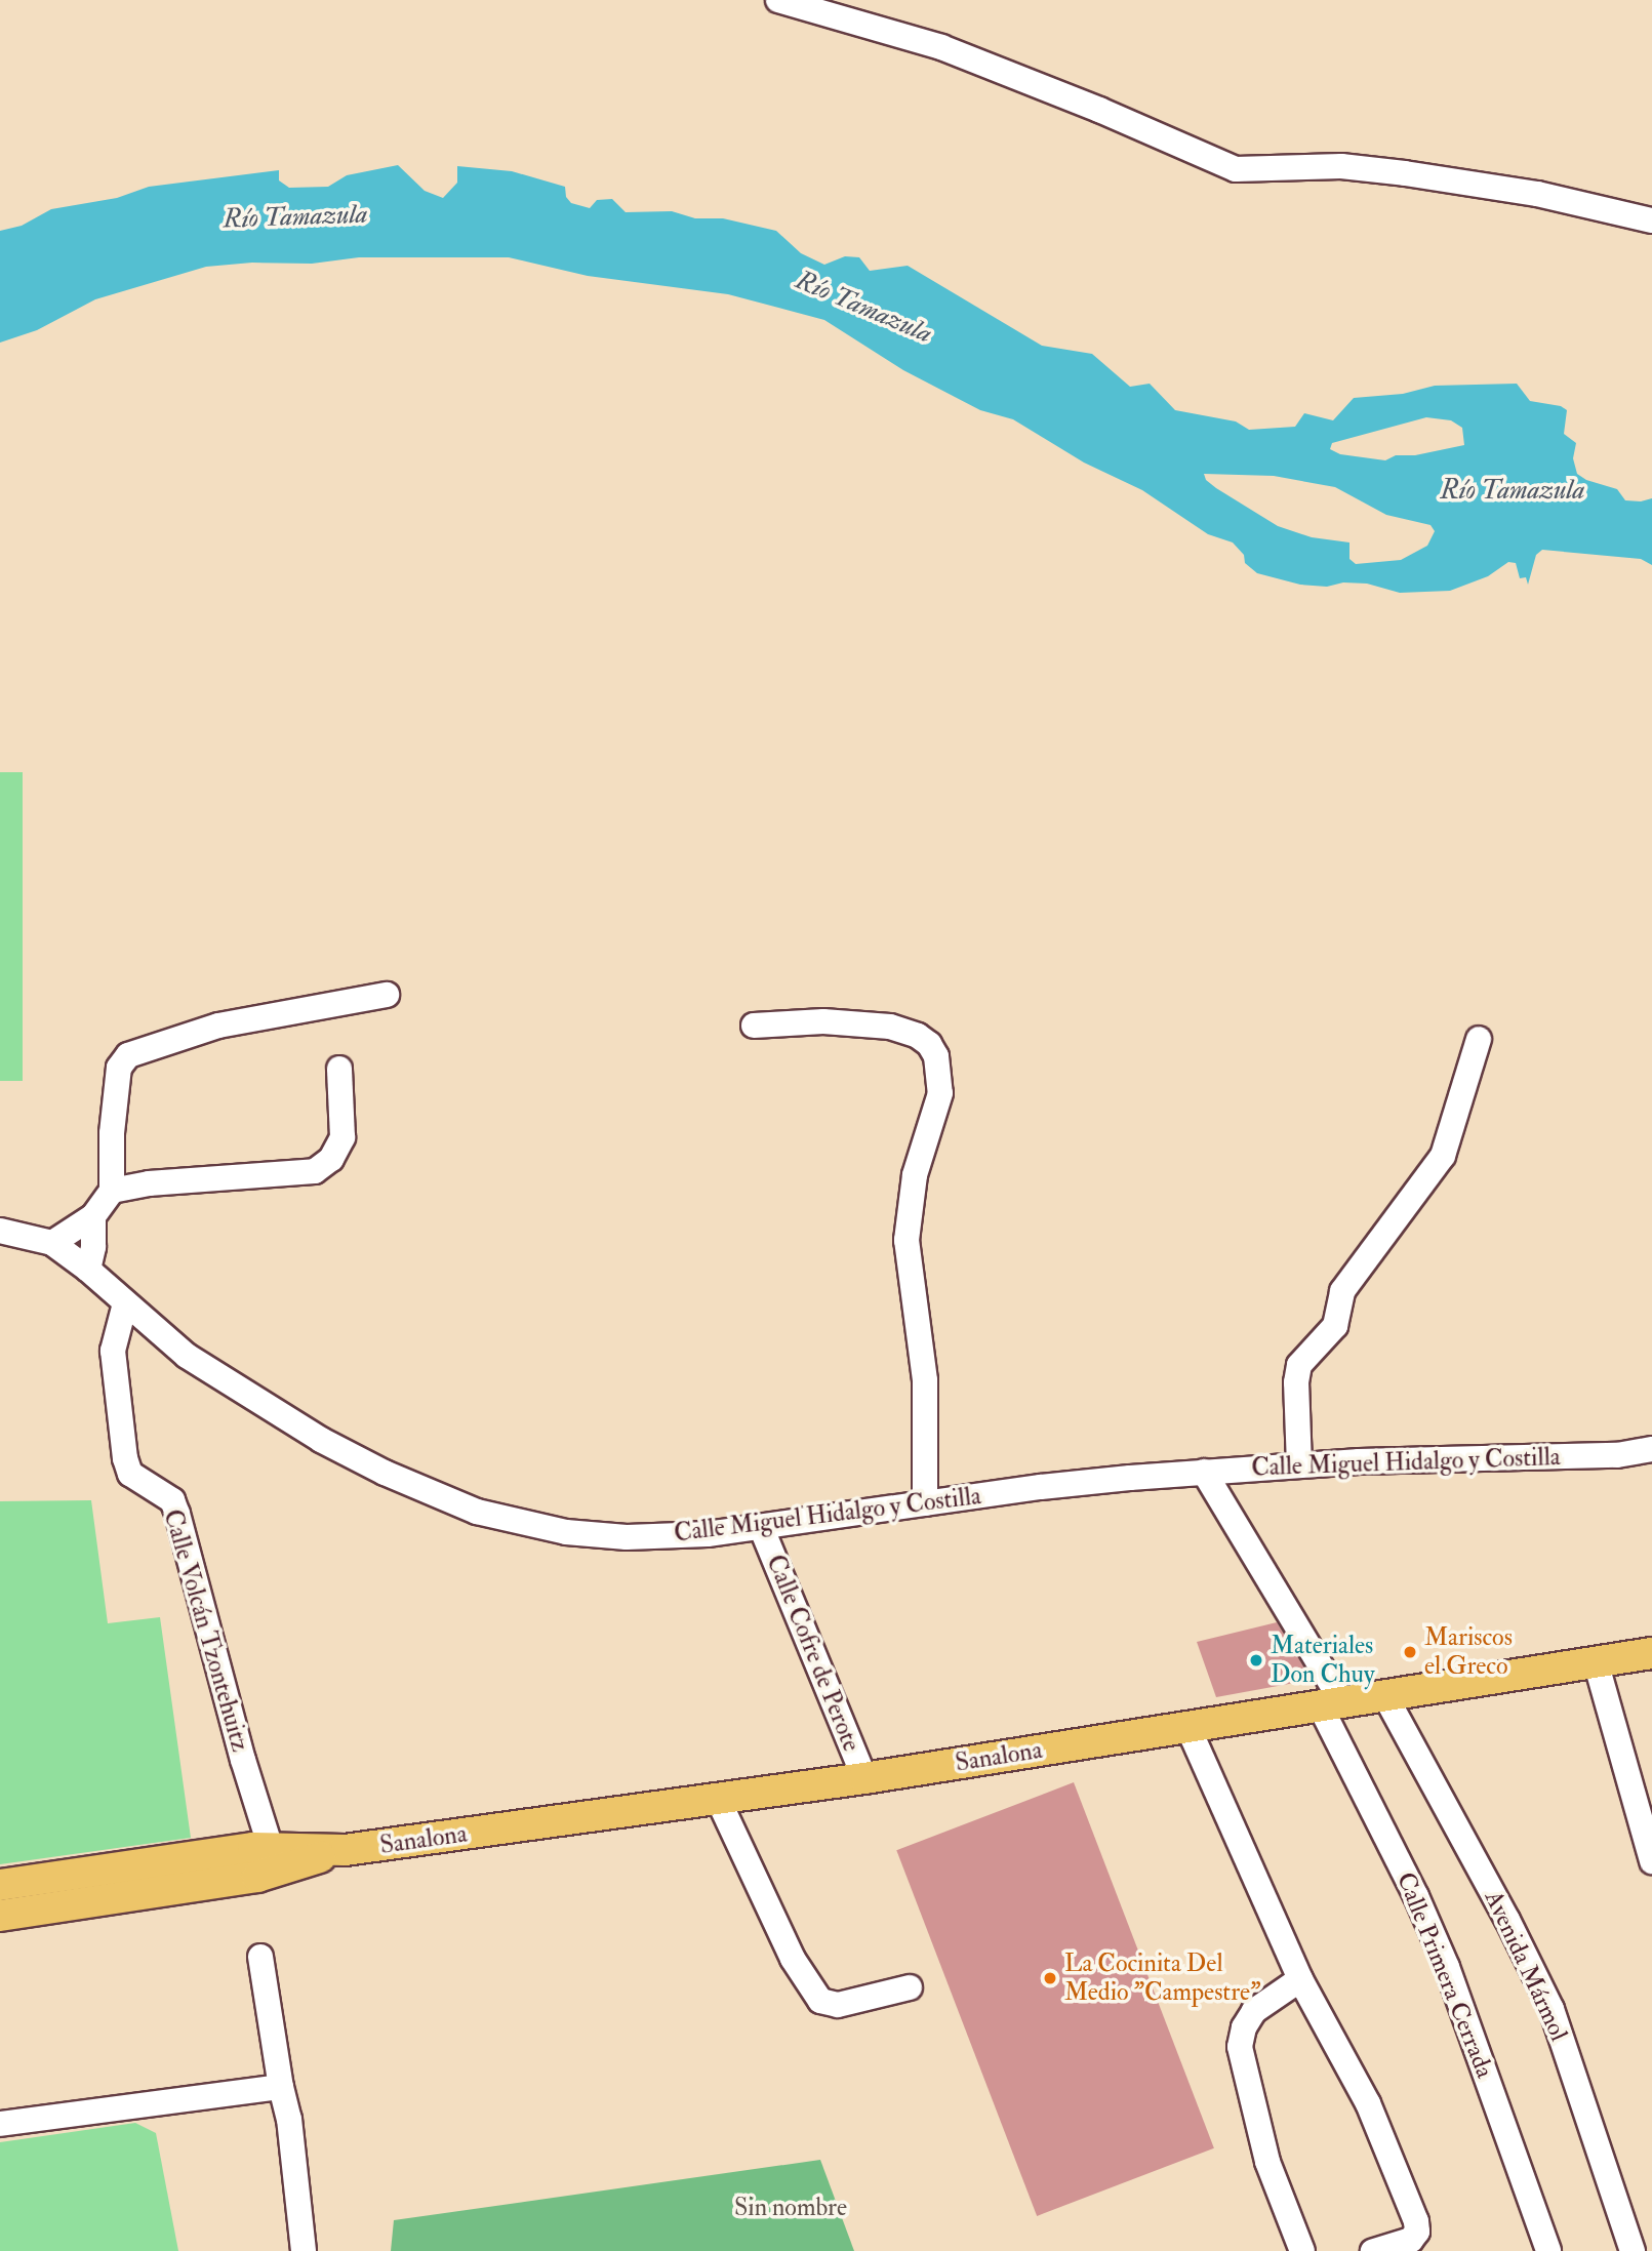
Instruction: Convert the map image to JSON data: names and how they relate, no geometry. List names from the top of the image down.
{
  "streets": {
    "main road": ["Sanalona"],
    "street": [
      "Calle Miguel Hidalgo y Costilla",
      "Calle Volcán Tzontehuitz",
      "Calle Cofre de Perote",
      "Avenida Mármol",
      "Calle Primera Cerrada"
    ]
  },
  "crossings": [
    ["Calle Miguel Hidalgo y Costilla", "Calle Volcán Tzontehuitz"],
    ["Calle Miguel Hidalgo y Costilla", "Calle Cofre de Perote"],
    ["Calle Miguel Hidalgo y Costilla", "Calle Primera Cerrada"],
    ["Calle Cofre de Perote", "Sanalona"],
    ["Sanalona", "Avenida Mármol"],
    ["Sanalona", "Calle Primera Cerrada"]
  ],
  "water": ["Río Tamazula"],
  "parks": ["Sin nombre"],
  "places": ["Mariscos el Greco", "Materiales Don Chuy", "La Cocinita Del Medio \"Campestre\""]
}
